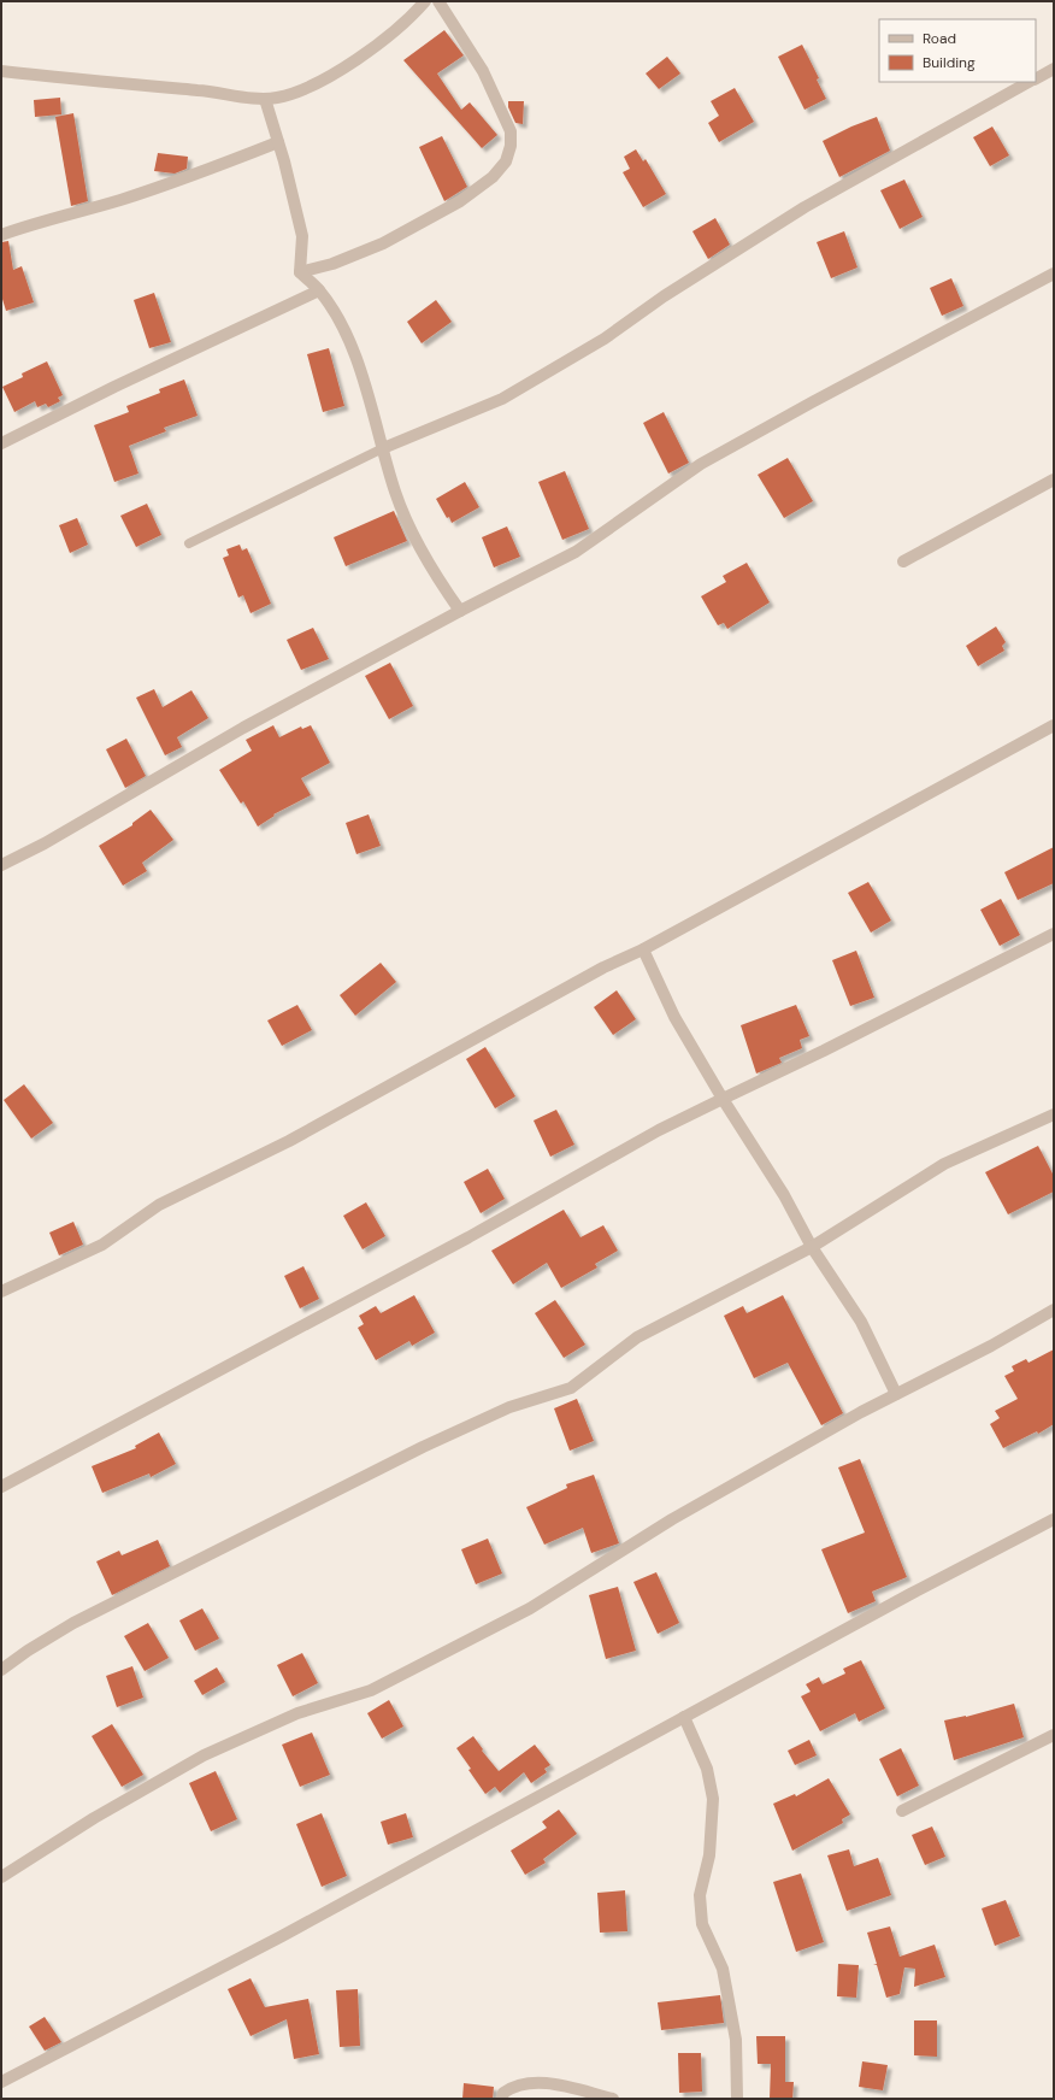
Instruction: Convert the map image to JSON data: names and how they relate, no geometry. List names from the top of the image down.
{
  "legend": ["Road", "Building"]
}
